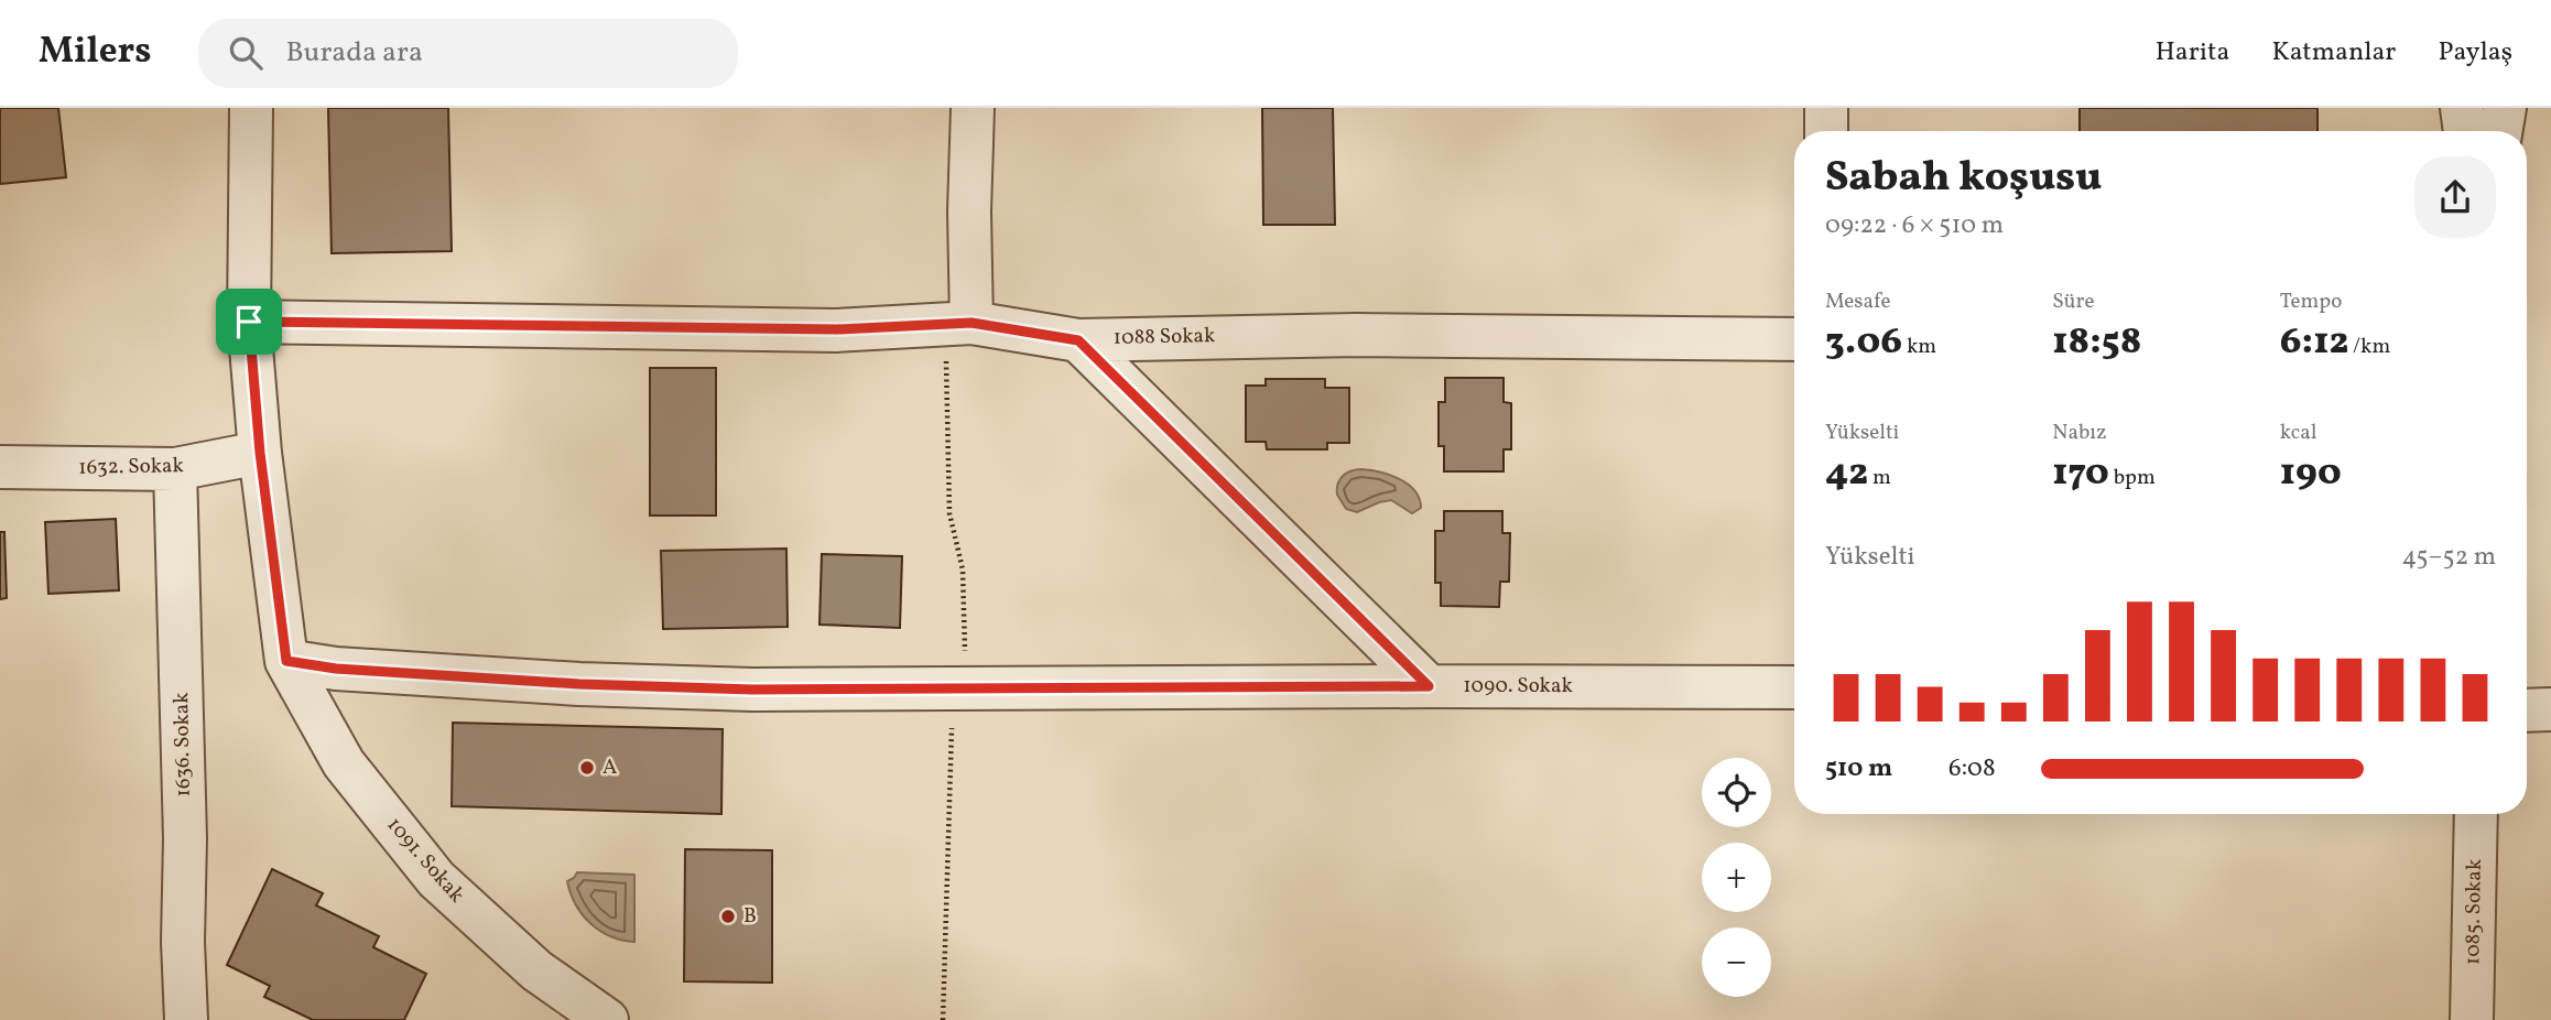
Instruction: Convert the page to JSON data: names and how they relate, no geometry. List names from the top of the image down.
{
  "streets": {
    "street": [
      "1088 Sokak",
      "1632. Sokak",
      "1090. Sokak",
      "1636. Sokak",
      "1091. Sokak",
      "1085. Sokak"
    ]
  },
  "crossings": [
    ["1632. Sokak", "1636. Sokak"],
    ["1090. Sokak", "1091. Sokak"]
  ],
  "places": ["A", "B"],
  "page": {
    "header": "Milers",
    "search": "Burada ara",
    "nav": ["Harita", "Katmanlar", "Paylaş"],
    "heading": ["Sabah koşusu", "09:22 · 6 × 510 m"],
    "stats": [
      ["Mesafe", "3.06 km"],
      ["Süre", "18:58"],
      ["Tempo", "6:12 /km"],
      ["Yükselti", "42 m"],
      ["Nabız", "170 bpm"],
      ["kcal", "190"]
    ],
    "chart": ["Yükselti", "45–52 m"],
    "list": [
      {
        "name": "510 m",
        "note": "6:08"
      }
    ],
    "map_buttons": ["+", "−"]
  }
}
